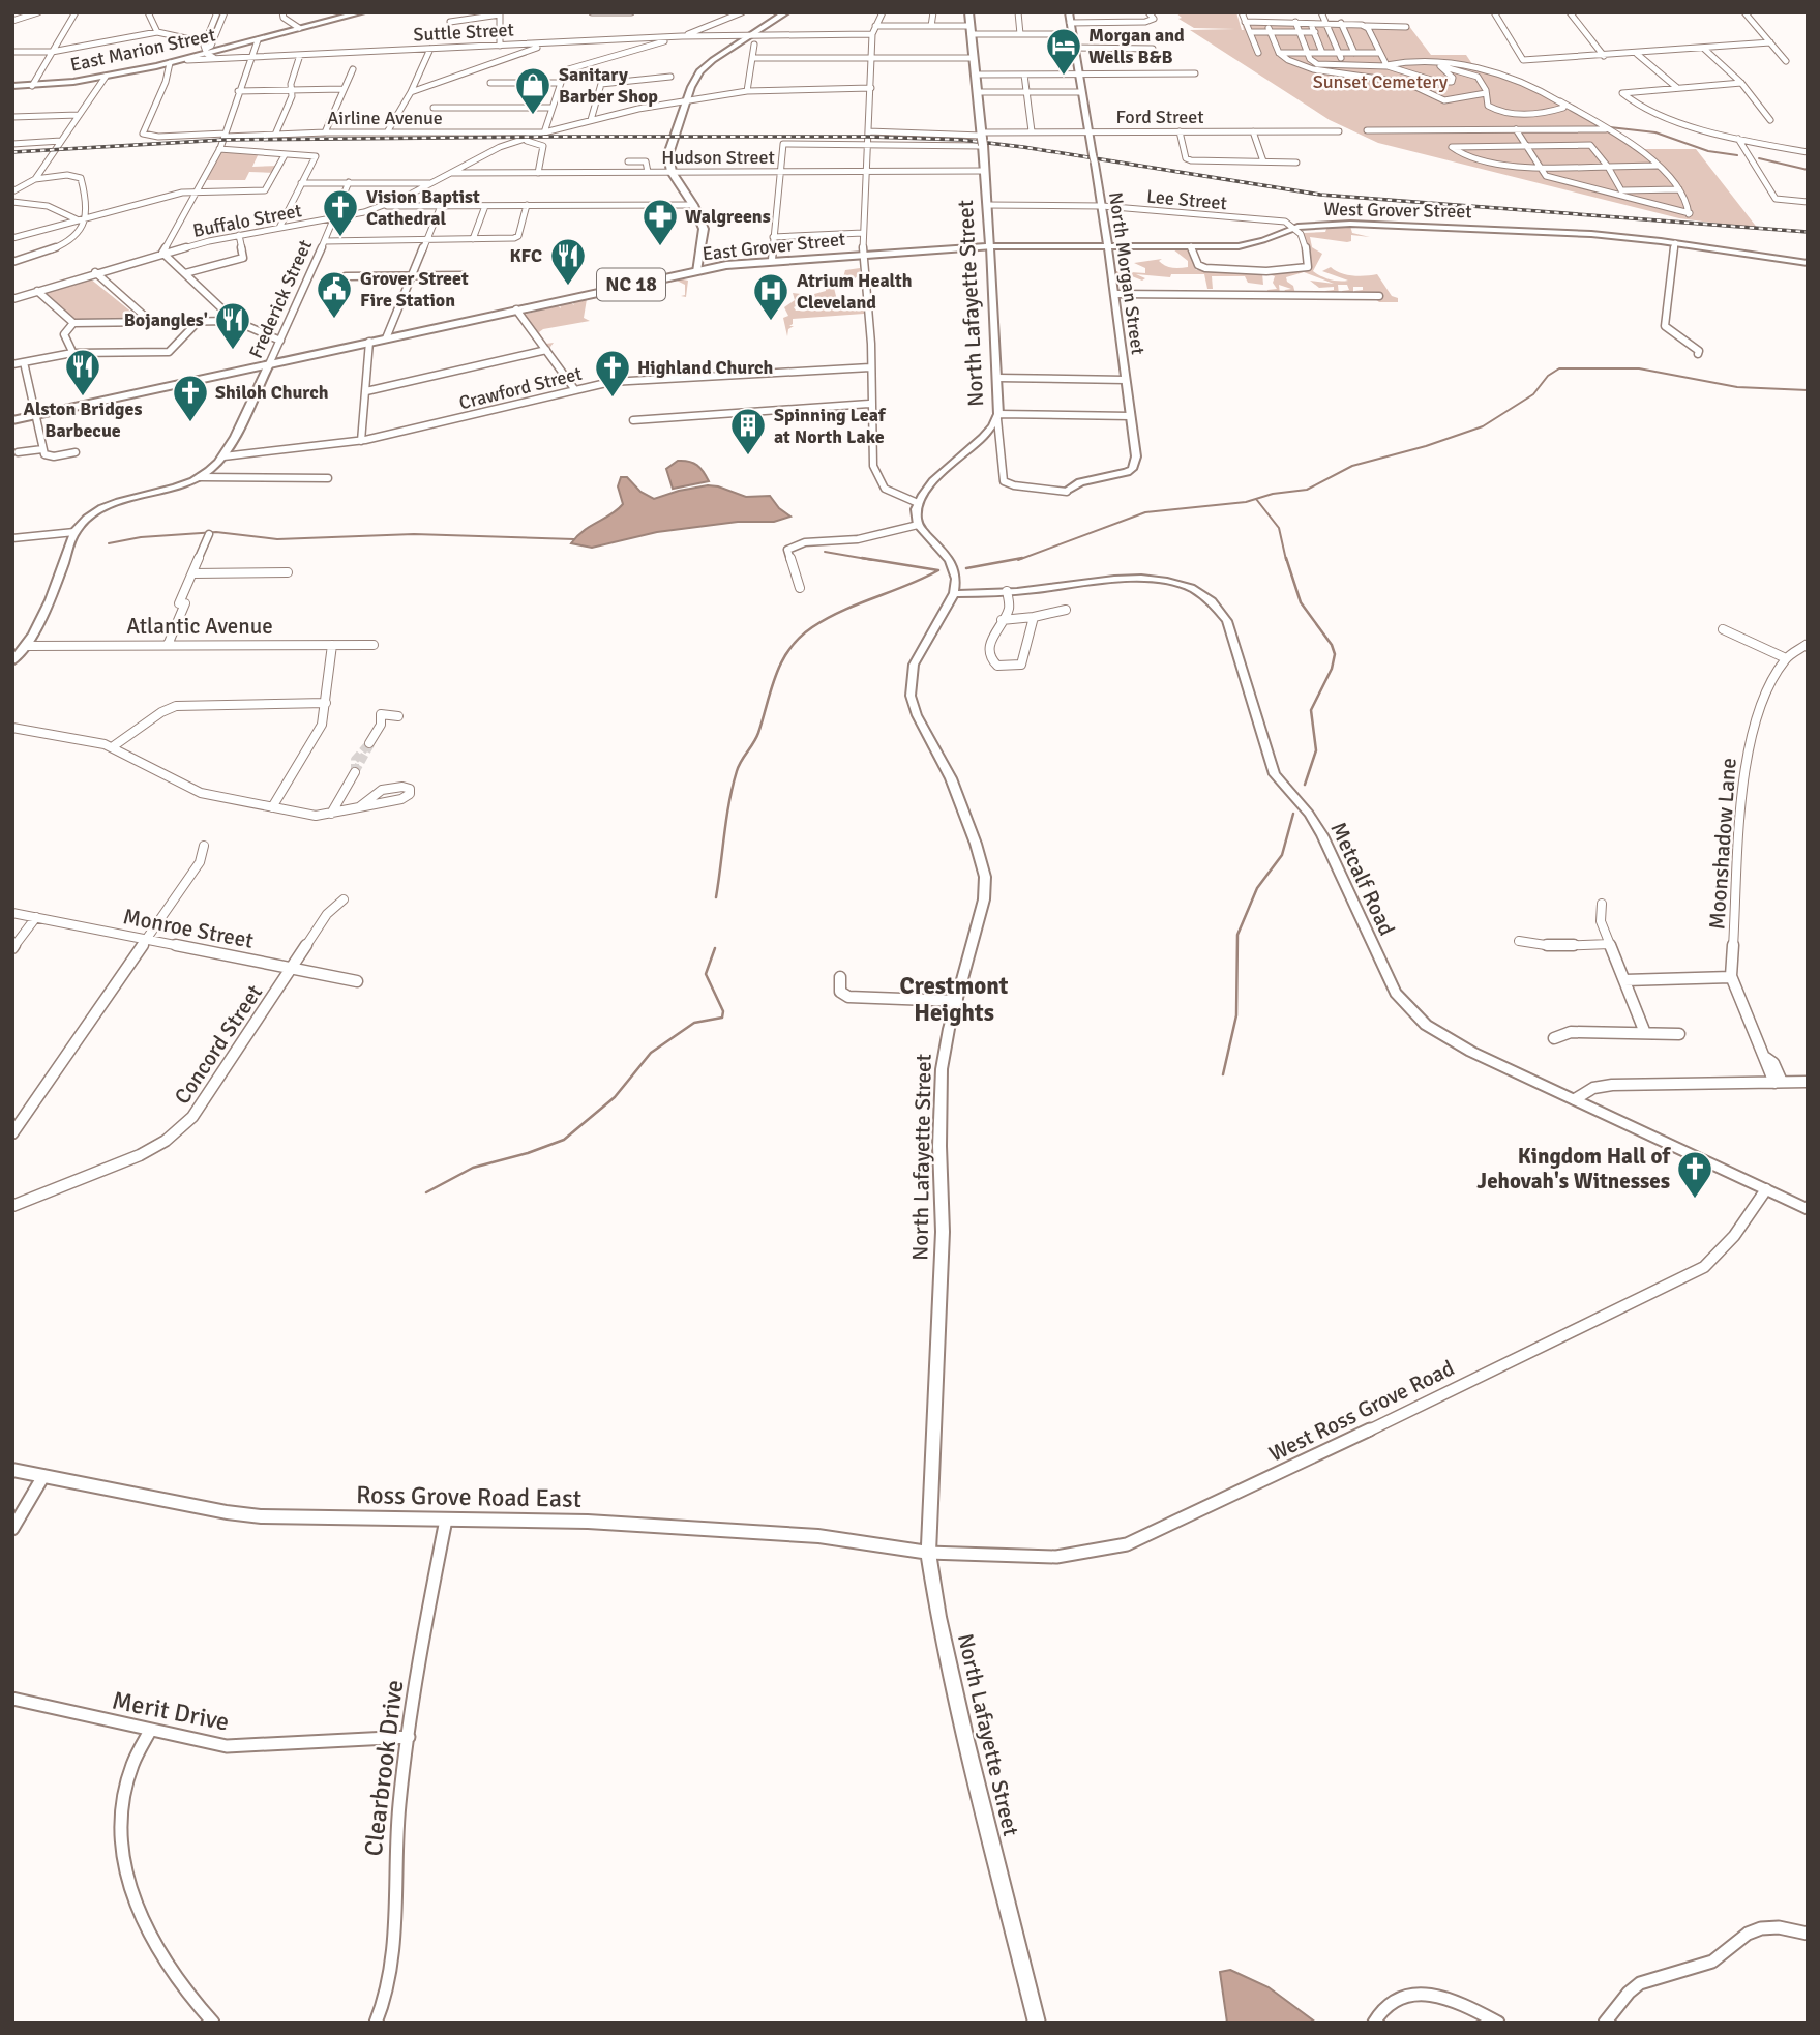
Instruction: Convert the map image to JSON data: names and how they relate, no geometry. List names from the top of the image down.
{
  "streets": {
    "main road": [
      "East Marion Street",
      "East Grover Street",
      "NC 18",
      "North Lafayette Street"
    ],
    "street": [
      "Suttle Street",
      "Ford Street",
      "Airline Avenue",
      "Hudson Street",
      "Lee Street",
      "West Grover Street",
      "Buffalo Street",
      "North Morgan Street",
      "Frederick Street",
      "Crawford Street",
      "Atlantic Avenue",
      "Moonshadow Lane",
      "Metcalf Road",
      "Monroe Street",
      "Concord Street",
      "West Ross Grove Road",
      "Ross Grove Road East",
      "Merit Drive",
      "Clearbrook Drive"
    ]
  },
  "crossings": [
    ["Suttle Street", "East Marion Street"],
    ["East Marion Street", "Airline Avenue"],
    ["Ford Street", "North Morgan Street"],
    ["Ford Street", "North Lafayette Street"],
    ["Airline Avenue", "Buffalo Street"],
    ["Hudson Street", "Buffalo Street"],
    ["Hudson Street", "North Lafayette Street"],
    ["Lee Street", "West Grover Street"],
    ["Lee Street", "North Morgan Street"],
    ["Lee Street", "North Lafayette Street"],
    ["West Grover Street", "East Grover Street"],
    ["West Grover Street", "North Morgan Street"],
    ["West Grover Street", "North Lafayette Street"],
    ["Buffalo Street", "Frederick Street"],
    ["East Grover Street", "Frederick Street"],
    ["East Grover Street", "North Lafayette Street"],
    ["Frederick Street", "Crawford Street"],
    ["Frederick Street", "Atlantic Avenue"],
    ["North Lafayette Street", "Metcalf Road"],
    ["North Lafayette Street", "West Ross Grove Road"],
    ["North Lafayette Street", "Ross Grove Road East"],
    ["Metcalf Road", "West Ross Grove Road"],
    ["Monroe Street", "Concord Street"],
    ["West Ross Grove Road", "Ross Grove Road East"],
    ["Ross Grove Road East", "Clearbrook Drive"],
    ["Merit Drive", "Clearbrook Drive"]
  ],
  "districts": ["Crestmont Heights"],
  "parks": ["Sunset Cemetery"],
  "places": {
    "hotel": ["Morgan and Wells B&B"],
    "shop": ["Sanitary Barber Shop"],
    "church": [
      "Vision Baptist Cathedral",
      "Highland Church",
      "Shiloh Church",
      "Kingdom Hall of Jehovah's Witnesses"
    ],
    "pharmacy": ["Walgreens"],
    "restaurant": ["KFC", "Bojangles'", "Alston Bridges Barbecue"],
    "public building": ["Grover Street Fire Station"],
    "hospital": ["Atrium Health Cleveland"],
    "building": ["Spinning Leaf at North Lake"]
  }
}
